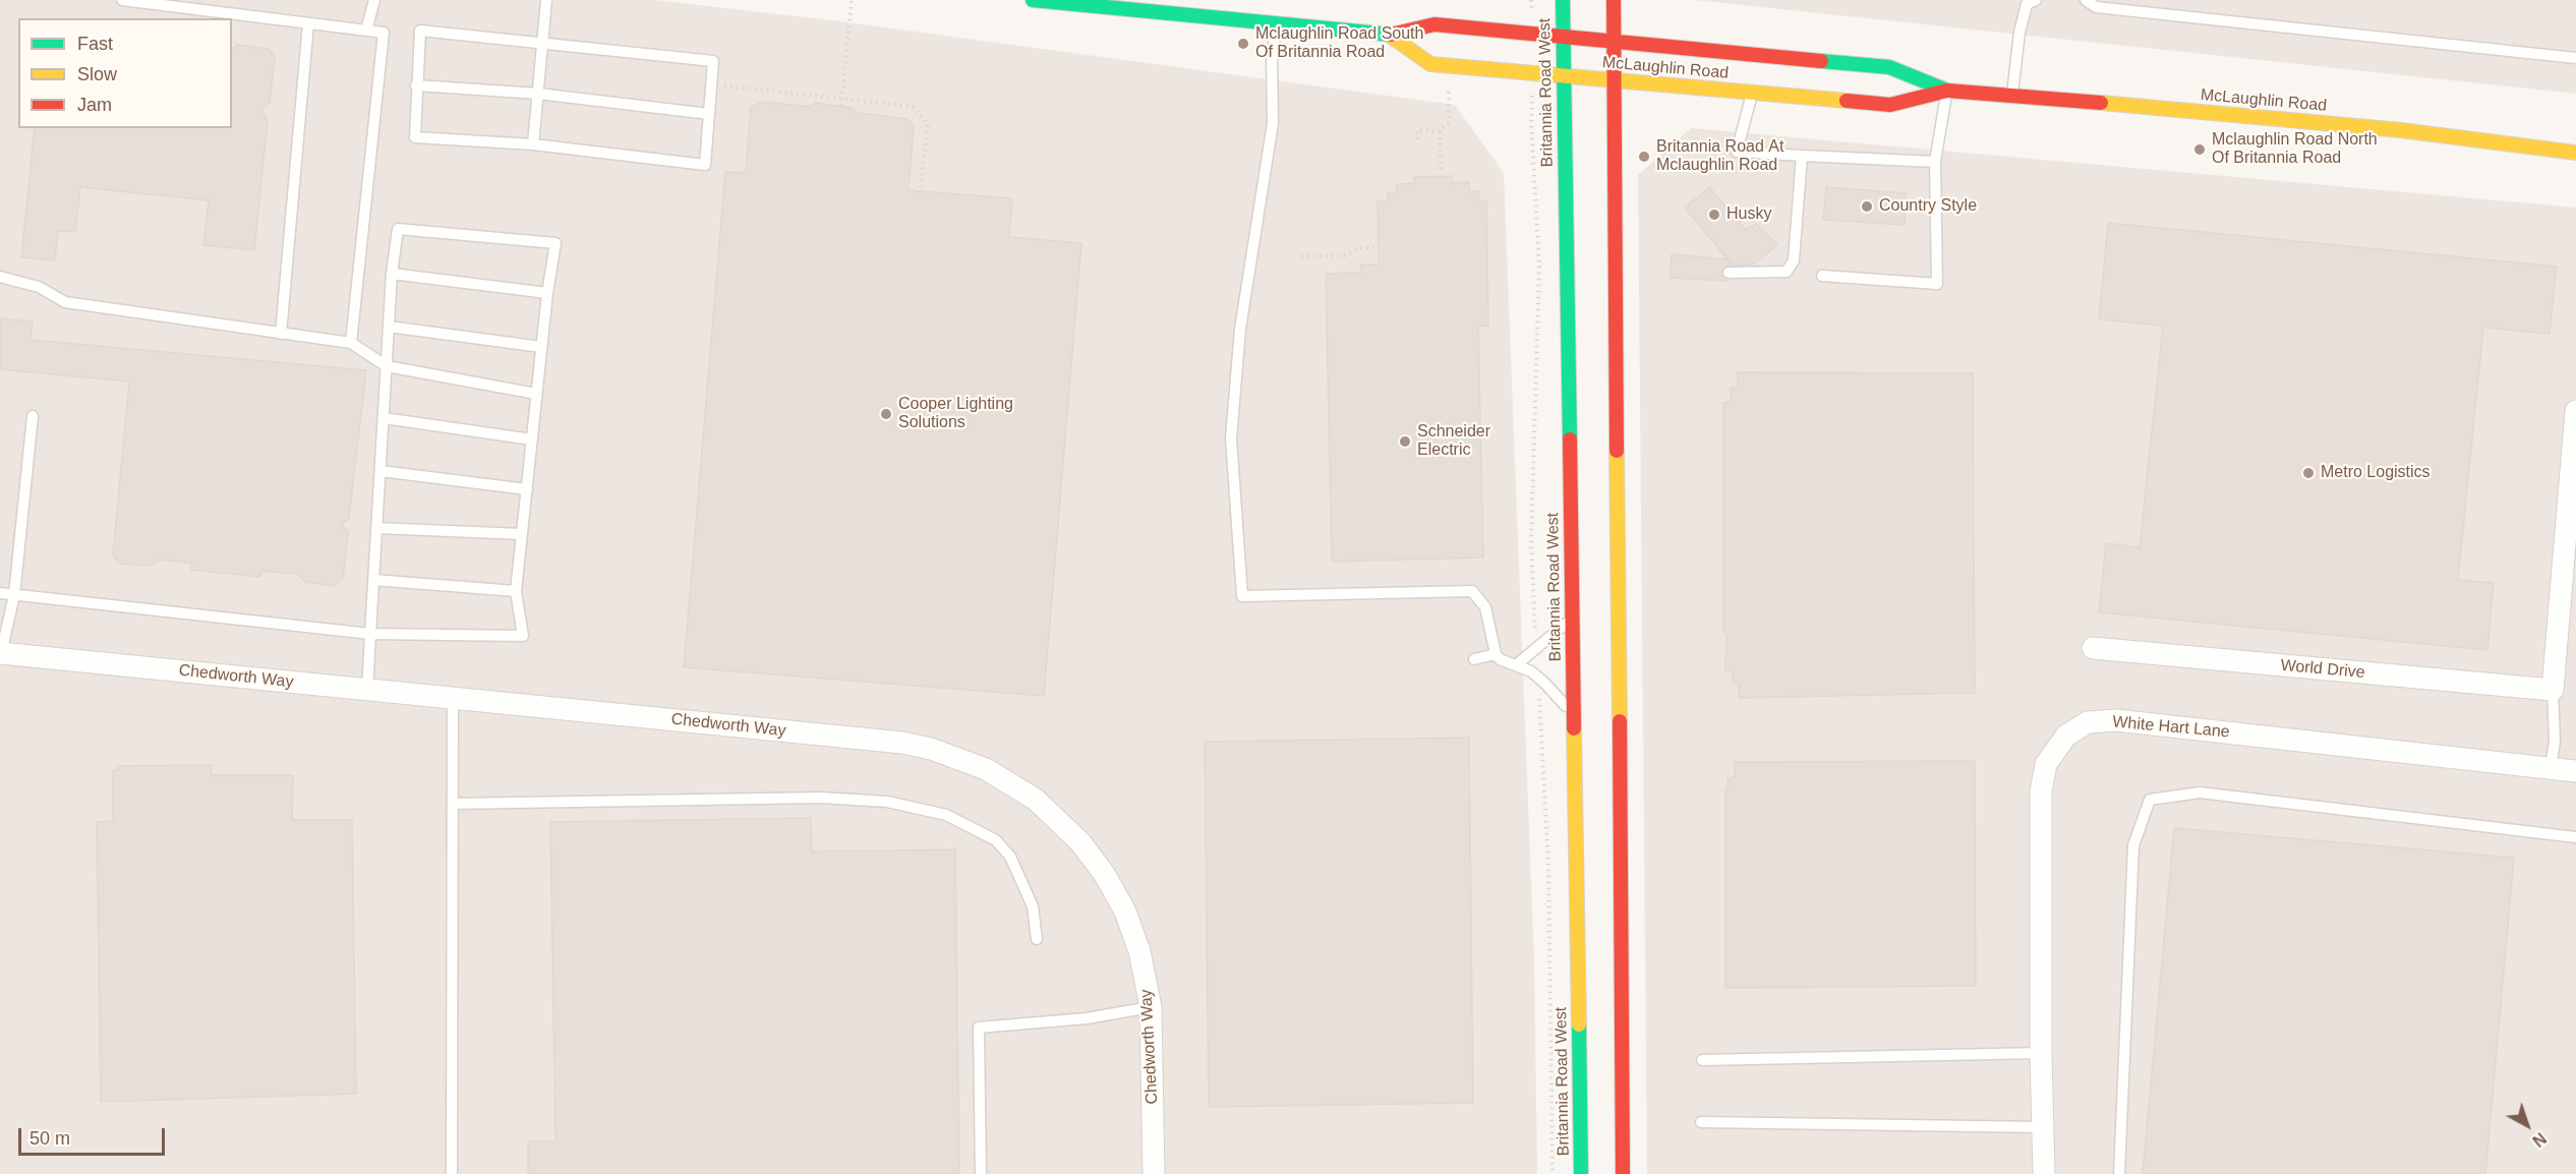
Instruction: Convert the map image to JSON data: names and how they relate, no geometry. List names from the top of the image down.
{
  "streets": {
    "main road": ["McLaughlin Road", "Britannia Road West"],
    "street": ["World Drive", "Chedworth Way", "White Hart Lane"]
  },
  "crossings": [
    ["McLaughlin Road", "Britannia Road West"]
  ],
  "places": [
    "Mclaughlin Road South Of Britannia Road",
    "Mclaughlin Road North Of Britannia Road",
    "Britannia Road At Mclaughlin Road",
    "Country Style",
    "Husky",
    "Cooper Lighting Solutions",
    "Schneider Electric",
    "Metro Logistics"
  ],
  "legend": ["Fast", "Slow", "Jam"],
  "scale_bar": "50 m",
  "north": "bottom right"
}
